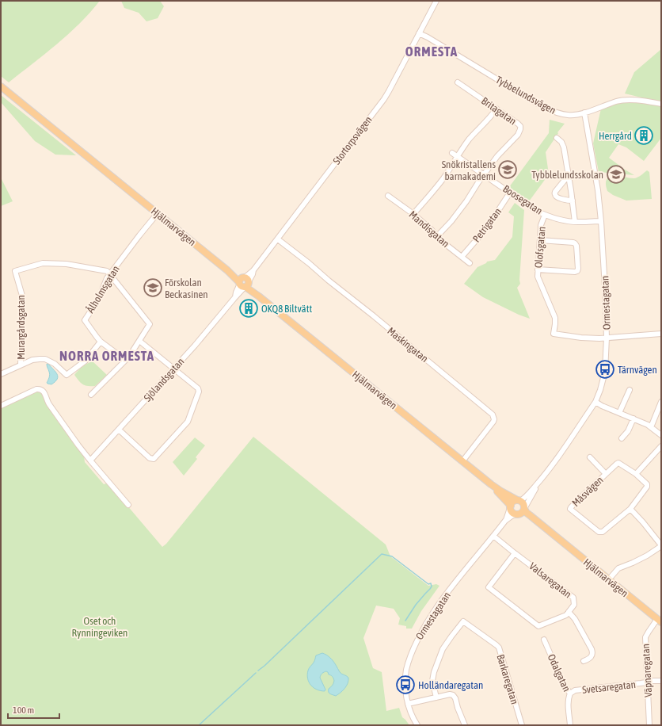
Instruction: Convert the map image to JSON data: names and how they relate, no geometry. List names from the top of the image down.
{
  "streets": {
    "main road": ["Hjälmarvägen"],
    "street": [
      "Tybbelundsvägen",
      "Britagatan",
      "Stortorpsvägen",
      "Boosegatan",
      "Petrigatan",
      "Mandisgatan",
      "Olofsgatan",
      "Ålholmsgatan",
      "Ormestagatan",
      "Murargårdsgatan",
      "Maskingatan",
      "Sjölandsgatan",
      "Måsvägen",
      "Valsaregatan",
      "Väpnaregatan",
      "Odalgatan",
      "Barkaregatan",
      "Svetsaregatan"
    ]
  },
  "crossings": [
    ["Tybbelundsvägen", "Stortorpsvägen"],
    ["Tybbelundsvägen", "Ormestagatan"],
    ["Britagatan", "Boosegatan"],
    ["Stortorpsvägen", "Hjälmarvägen"],
    ["Stortorpsvägen", "Maskingatan"],
    ["Stortorpsvägen", "Sjölandsgatan"],
    ["Boosegatan", "Petrigatan"],
    ["Boosegatan", "Olofsgatan"],
    ["Boosegatan", "Ormestagatan"],
    ["Petrigatan", "Mandisgatan"],
    ["Hjälmarvägen", "Ålholmsgatan"],
    ["Hjälmarvägen", "Ormestagatan"],
    ["Hjälmarvägen", "Maskingatan"],
    ["Hjälmarvägen", "Sjölandsgatan"],
    ["Hjälmarvägen", "Väpnaregatan"],
    ["Olofsgatan", "Ormestagatan"],
    ["Ålholmsgatan", "Murargårdsgatan"],
    ["Ormestagatan", "Valsaregatan"],
    ["Väpnaregatan", "Svetsaregatan"],
    ["Odalgatan", "Svetsaregatan"]
  ],
  "districts": ["ORMESTA", "NORRA ORMESTA"],
  "parks": ["Oset och Rynningeviken"],
  "places": {
    "building": ["Herrgård", "OKQ8 Biltvätt"],
    "school or university": ["Snökristallens barnakademi", "Tybblelundsskolan", "Förskolan Beckasinen"],
    "bus stop": ["Tärnvägen", "Holländaregatan"]
  },
  "scale_bar": "100 m"
}
